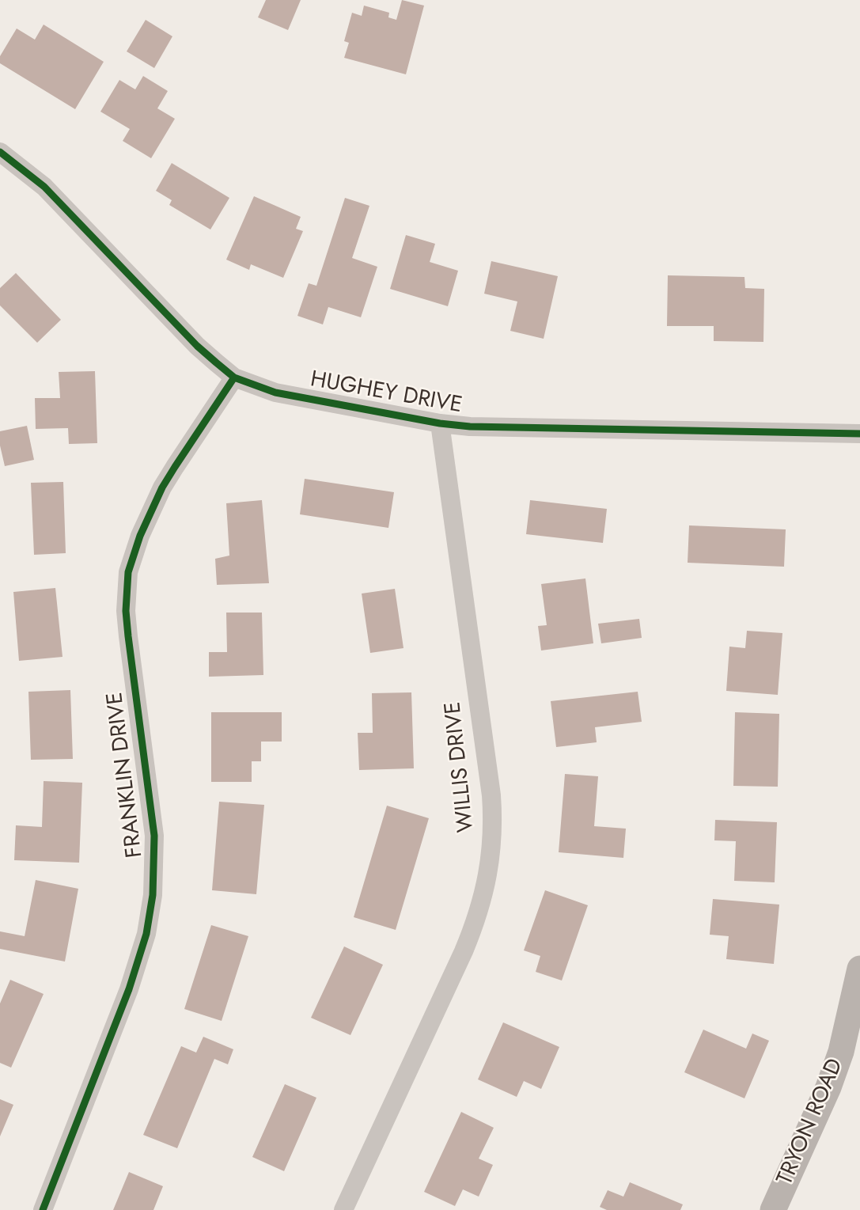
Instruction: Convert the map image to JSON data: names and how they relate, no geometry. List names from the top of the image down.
{
  "streets": {
    "street": [
      "HUGHEY DRIVE",
      "WILLIS DRIVE",
      "FRANKLIN DRIVE",
      "TRYON ROAD"
    ]
  },
  "crossings": [
    ["HUGHEY DRIVE", "WILLIS DRIVE"],
    ["HUGHEY DRIVE", "FRANKLIN DRIVE"]
  ]
}
